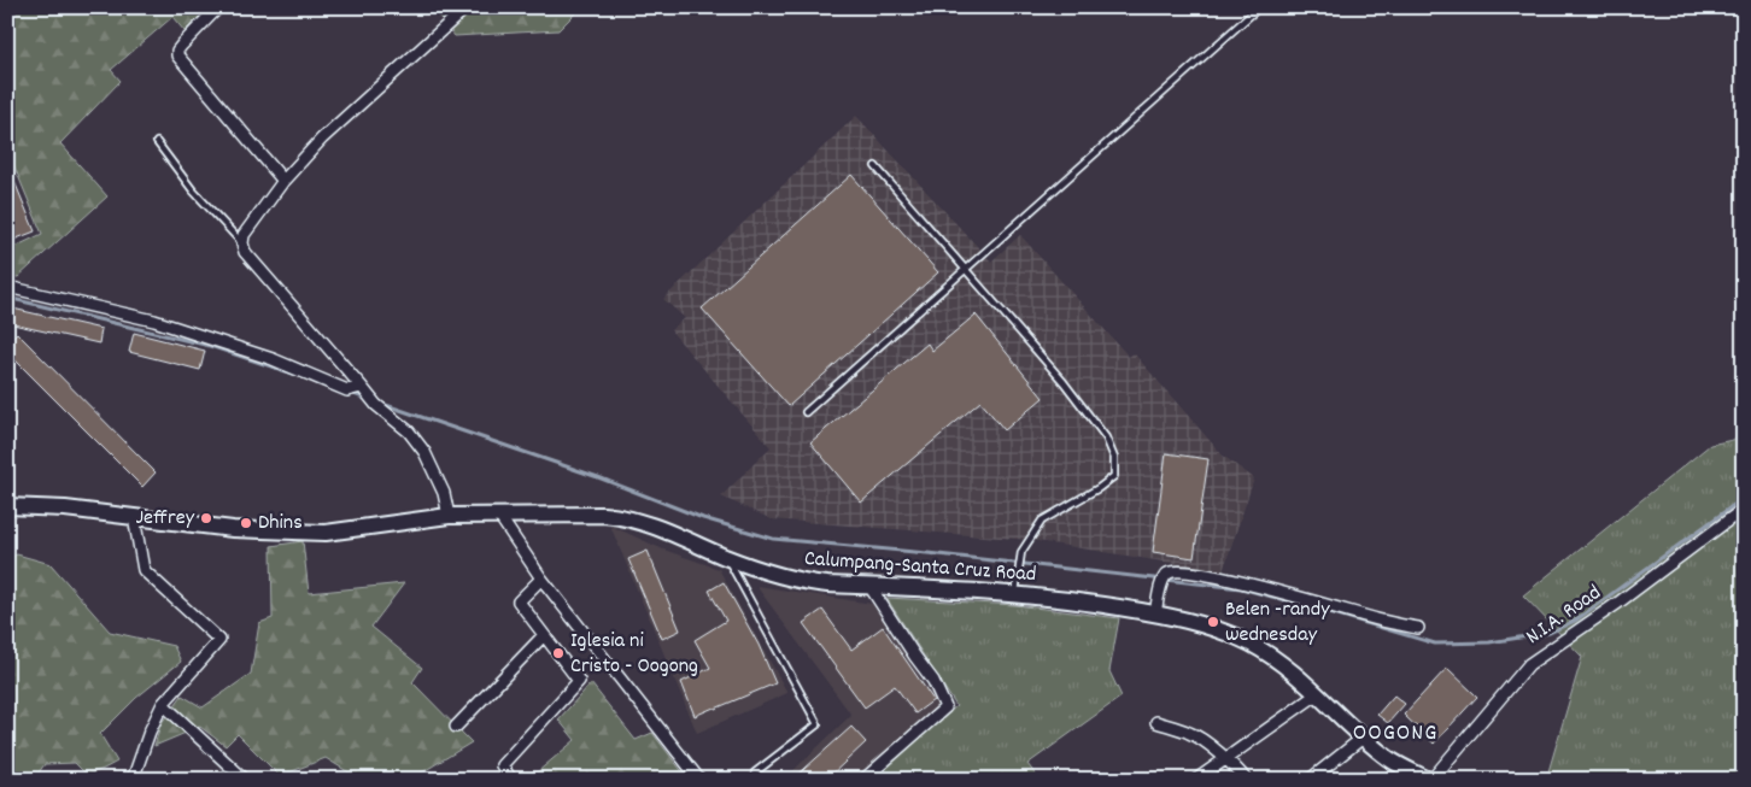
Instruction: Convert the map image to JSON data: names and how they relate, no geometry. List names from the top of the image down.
{
  "streets": {
    "main road": ["Calumpang-Santa Cruz Road"],
    "street": ["N.I.A. Road"]
  },
  "crossings": [
    ["Calumpang-Santa Cruz Road", "N.I.A. Road"]
  ],
  "districts": ["OOGONG"],
  "places": [
    "Jeffrey",
    "Dhins",
    "Belen -randy wednesday",
    "Iglesia ni Cristo - Oogong"
  ]
}
